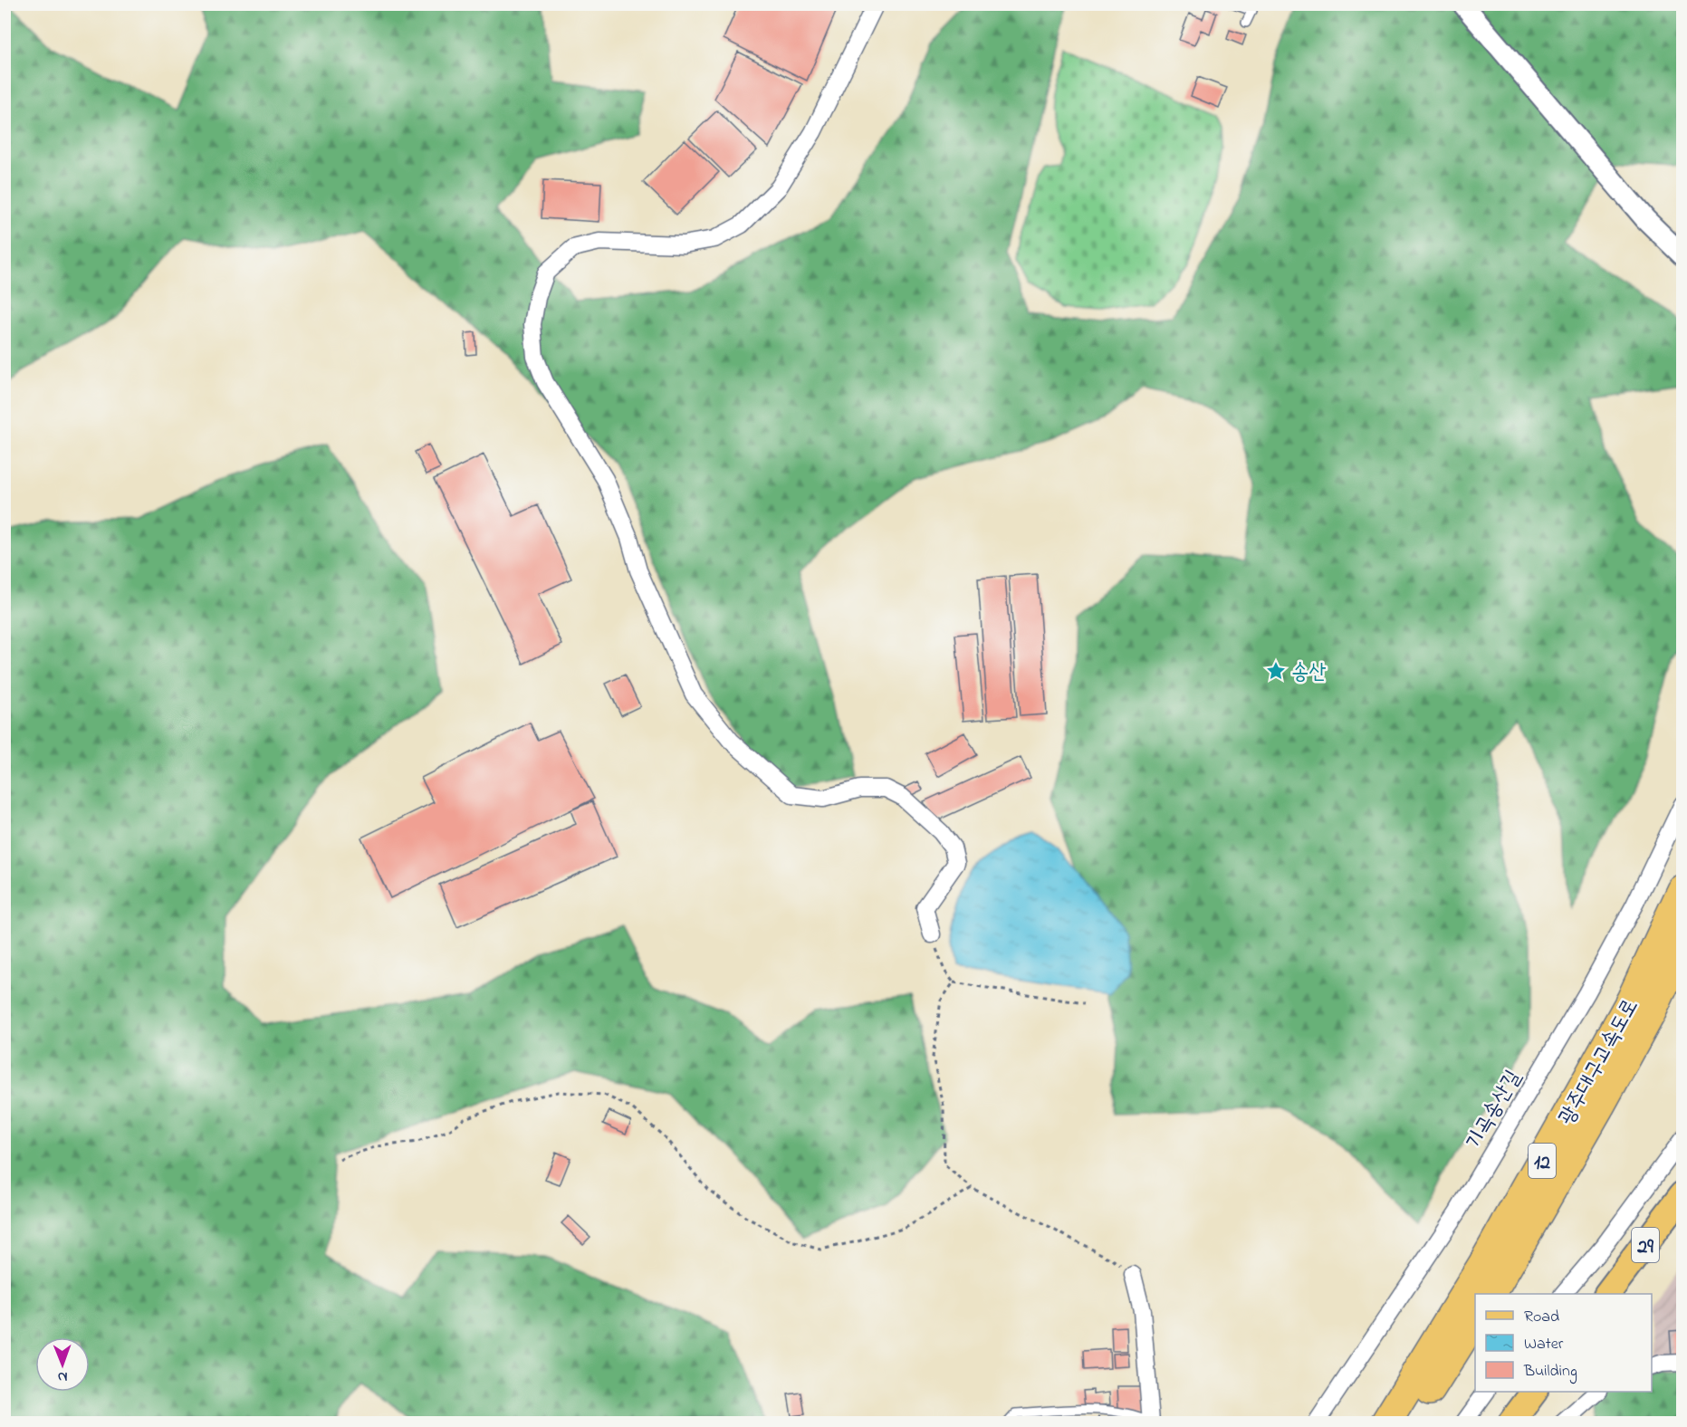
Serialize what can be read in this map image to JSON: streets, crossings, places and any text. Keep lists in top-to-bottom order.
{
  "streets": {
    "highway": ["광주대구고속도로", "12"],
    "main road": ["29"],
    "street": ["기곡송산길"]
  },
  "places": {
    "place": ["송산"]
  },
  "legend": ["Road", "Water", "Building"],
  "north": "bottom"
}
